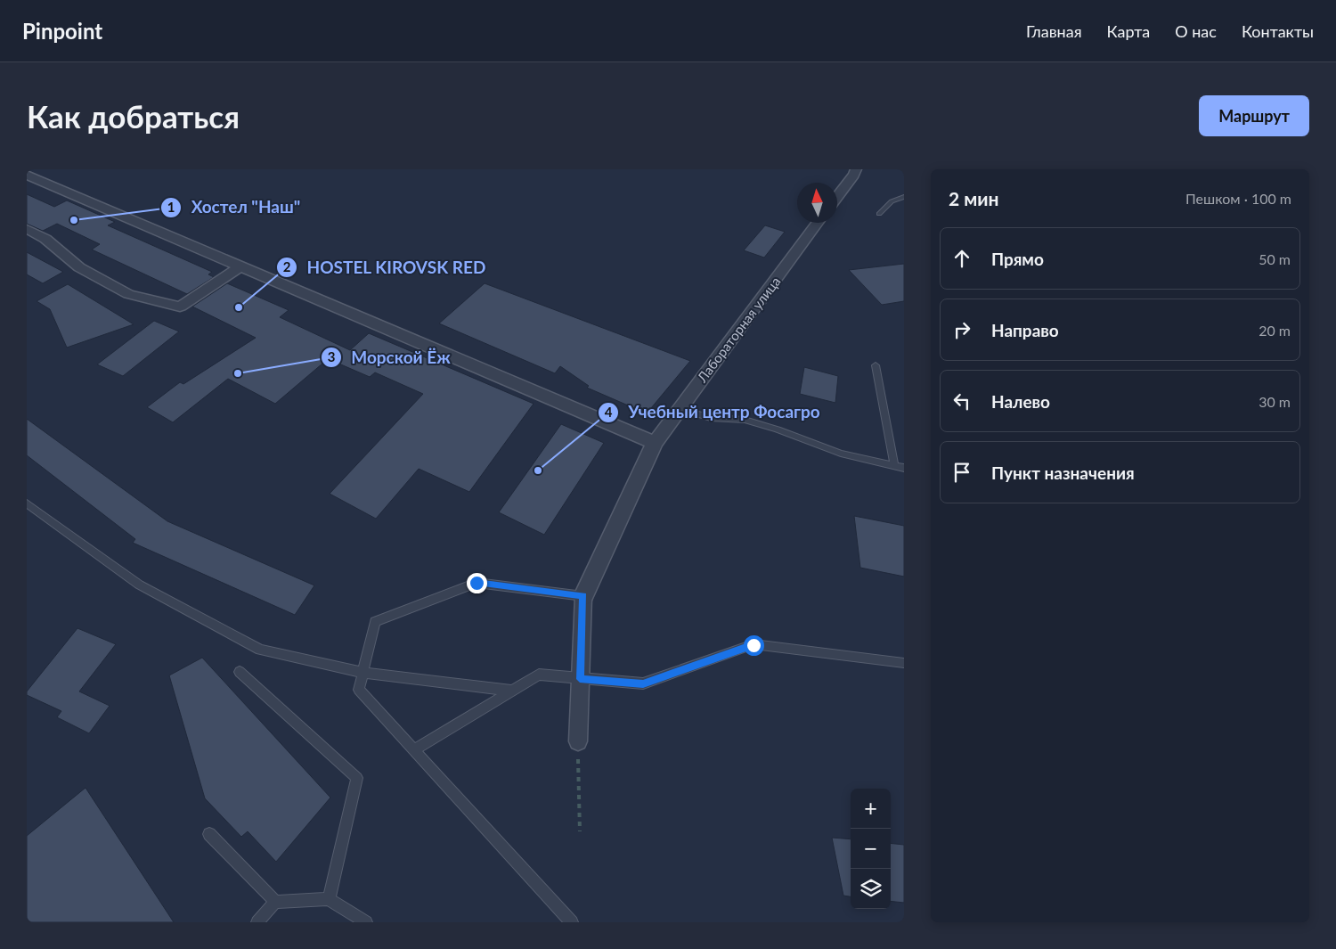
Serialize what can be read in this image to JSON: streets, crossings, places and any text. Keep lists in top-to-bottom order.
{
  "streets": {
    "street": ["Лабораторная улица"]
  },
  "places": [
    "Хостел \"Наш\"",
    "HOSTEL KIROVSK RED",
    "Морской Ёж",
    "Учебный центр Фосагро"
  ],
  "north": "top",
  "page": {
    "header": "Pinpoint",
    "nav": [
      "Главная",
      "Карта",
      "О нас",
      "Контакты"
    ],
    "buttons": "Маршрут",
    "title": "Как добраться",
    "heading": ["2 мин", "Пешком · 100 m"],
    "list": [
      ["Прямо", "50 m"],
      ["Направо", "20 m"],
      ["Налево", "30 m"],
      "Пункт назначения"
    ],
    "map_buttons": ["+", "−"]
  }
}
